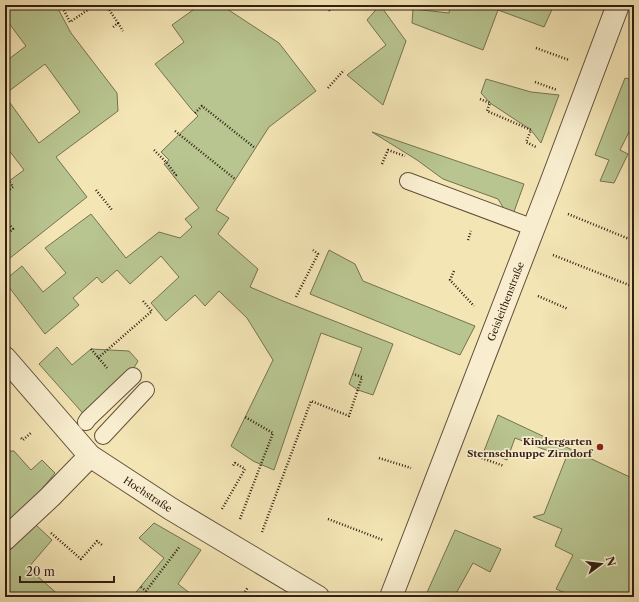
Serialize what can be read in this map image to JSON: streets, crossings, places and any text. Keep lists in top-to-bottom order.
{
  "streets": {
    "street": ["Geisleithenstraße", "Hochstraße"]
  },
  "places": ["Kindergarten Sternschnuppe Zirndorf"],
  "scale_bar": "20 m",
  "north": "right"
}
